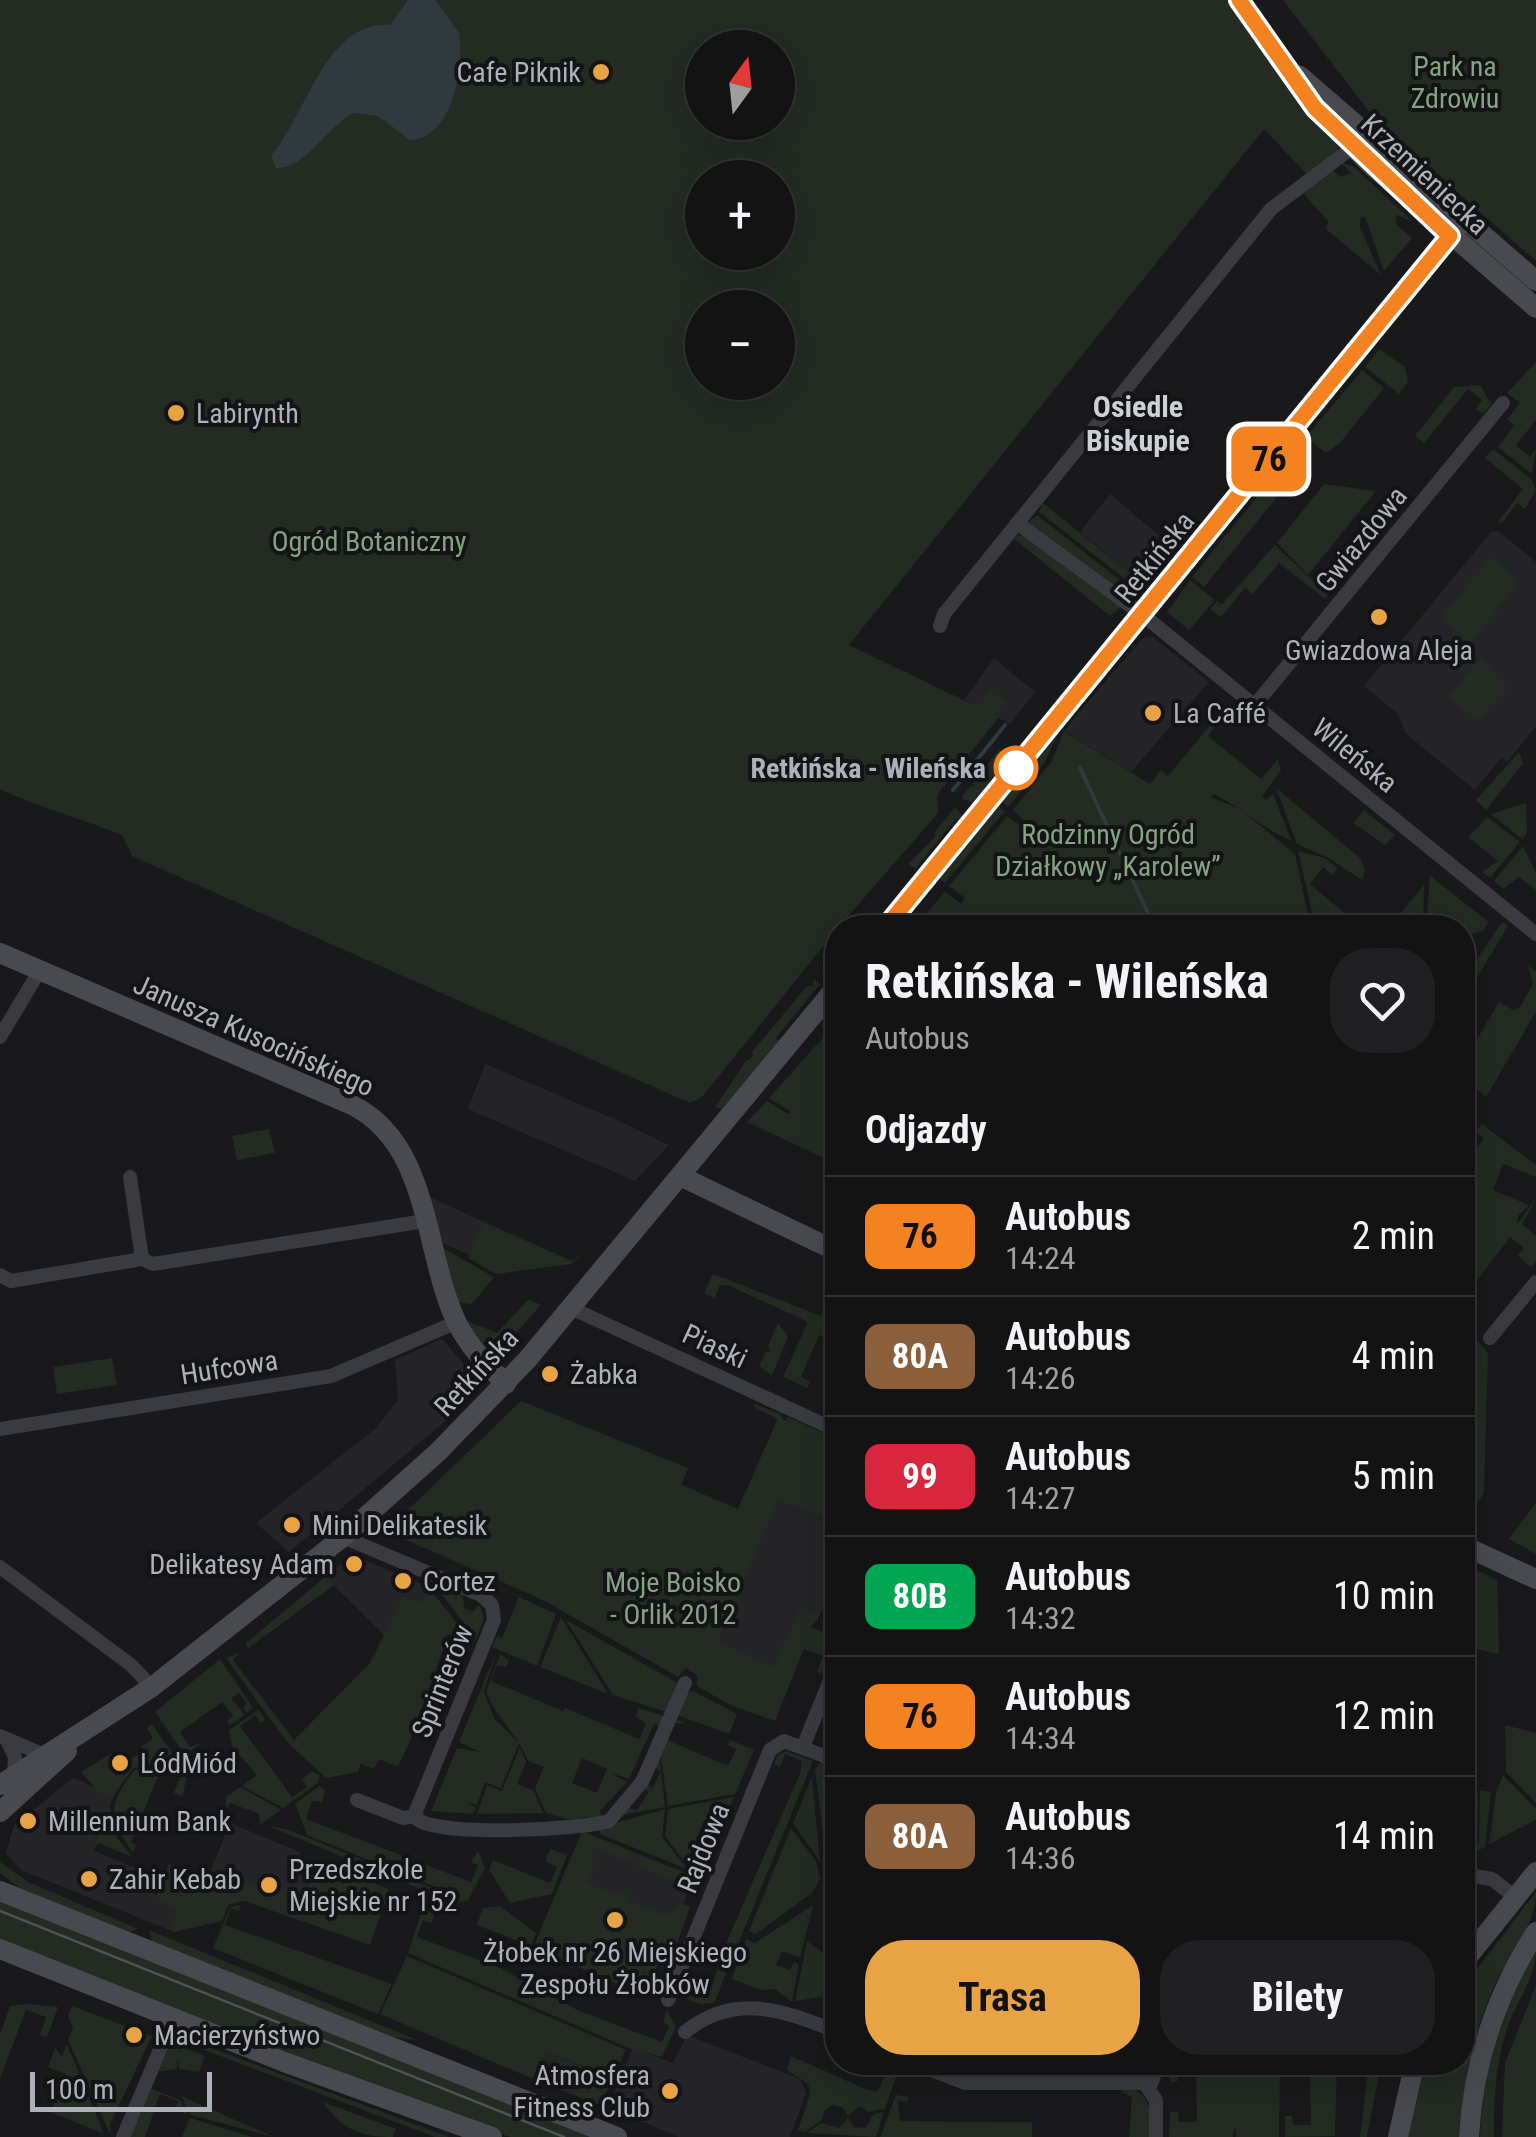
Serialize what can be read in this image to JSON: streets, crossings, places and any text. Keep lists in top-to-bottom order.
{
  "streets": {
    "street": [
      "Krzemieniecka",
      "Gwiazdowa",
      "Retkińska",
      "Wileńska",
      "Janusza Kusocińskiego",
      "Piaski",
      "Hufcowa",
      "Sprinterów",
      "Rajdowa"
    ]
  },
  "crossings": [
    ["Krzemieniecka", "Retkińska"],
    ["Gwiazdowa", "Wileńska"],
    ["Retkińska", "Wileńska"],
    ["Retkińska", "Janusza Kusocińskiego"],
    ["Retkińska", "Piaski"],
    ["Retkińska", "Sprinterów"],
    ["Janusza Kusocińskiego", "Hufcowa"]
  ],
  "districts": ["Osiedle Biskupie"],
  "parks": [
    "Park na Zdrowiu",
    "Ogród Botaniczny",
    "Rodzinny Ogród Działkowy „Karolew”",
    "Moje Boisko - Orlik 2012"
  ],
  "places": [
    "Cafe Piknik",
    "Labirynth",
    "Gwiazdowa Aleja",
    "La Caffé",
    "Retkińska - Wileńska",
    "Żabka",
    "Mini Delikatesik",
    "Delikatesy Adam",
    "Cortez",
    "LódMiód",
    "Millennium Bank",
    "Zahir Kebab",
    "Przedszkole Miejskie nr 152",
    "Żłobek nr 26 Miejskiego Zespołu Żłobków",
    "Macierzyństwo",
    "Atmosfera Fitness Club"
  ],
  "lines": ["bus line 76"],
  "scale_bar": "100 m",
  "north": "top",
  "page": {
    "on_map": "76",
    "map_buttons": ["+", "−"],
    "heading": [
      ["Retkińska - Wileńska", "Autobus"],
      "Odjazdy"
    ],
    "list": [
      {
        "mark": "76",
        "name": "Autobus",
        "note": "14:24",
        "value": "2 min"
      },
      {
        "mark": "80A",
        "name": "Autobus",
        "note": "14:26",
        "value": "4 min"
      },
      {
        "mark": "99",
        "name": "Autobus",
        "note": "14:27",
        "value": "5 min"
      },
      {
        "mark": "80B",
        "name": "Autobus",
        "note": "14:32",
        "value": "10 min"
      },
      {
        "mark": "76",
        "name": "Autobus",
        "note": "14:34",
        "value": "12 min"
      },
      {
        "mark": "80A",
        "name": "Autobus",
        "note": "14:36",
        "value": "14 min"
      }
    ],
    "buttons": ["Trasa", "Bilety"],
    "scale": "100 m"
  }
}
